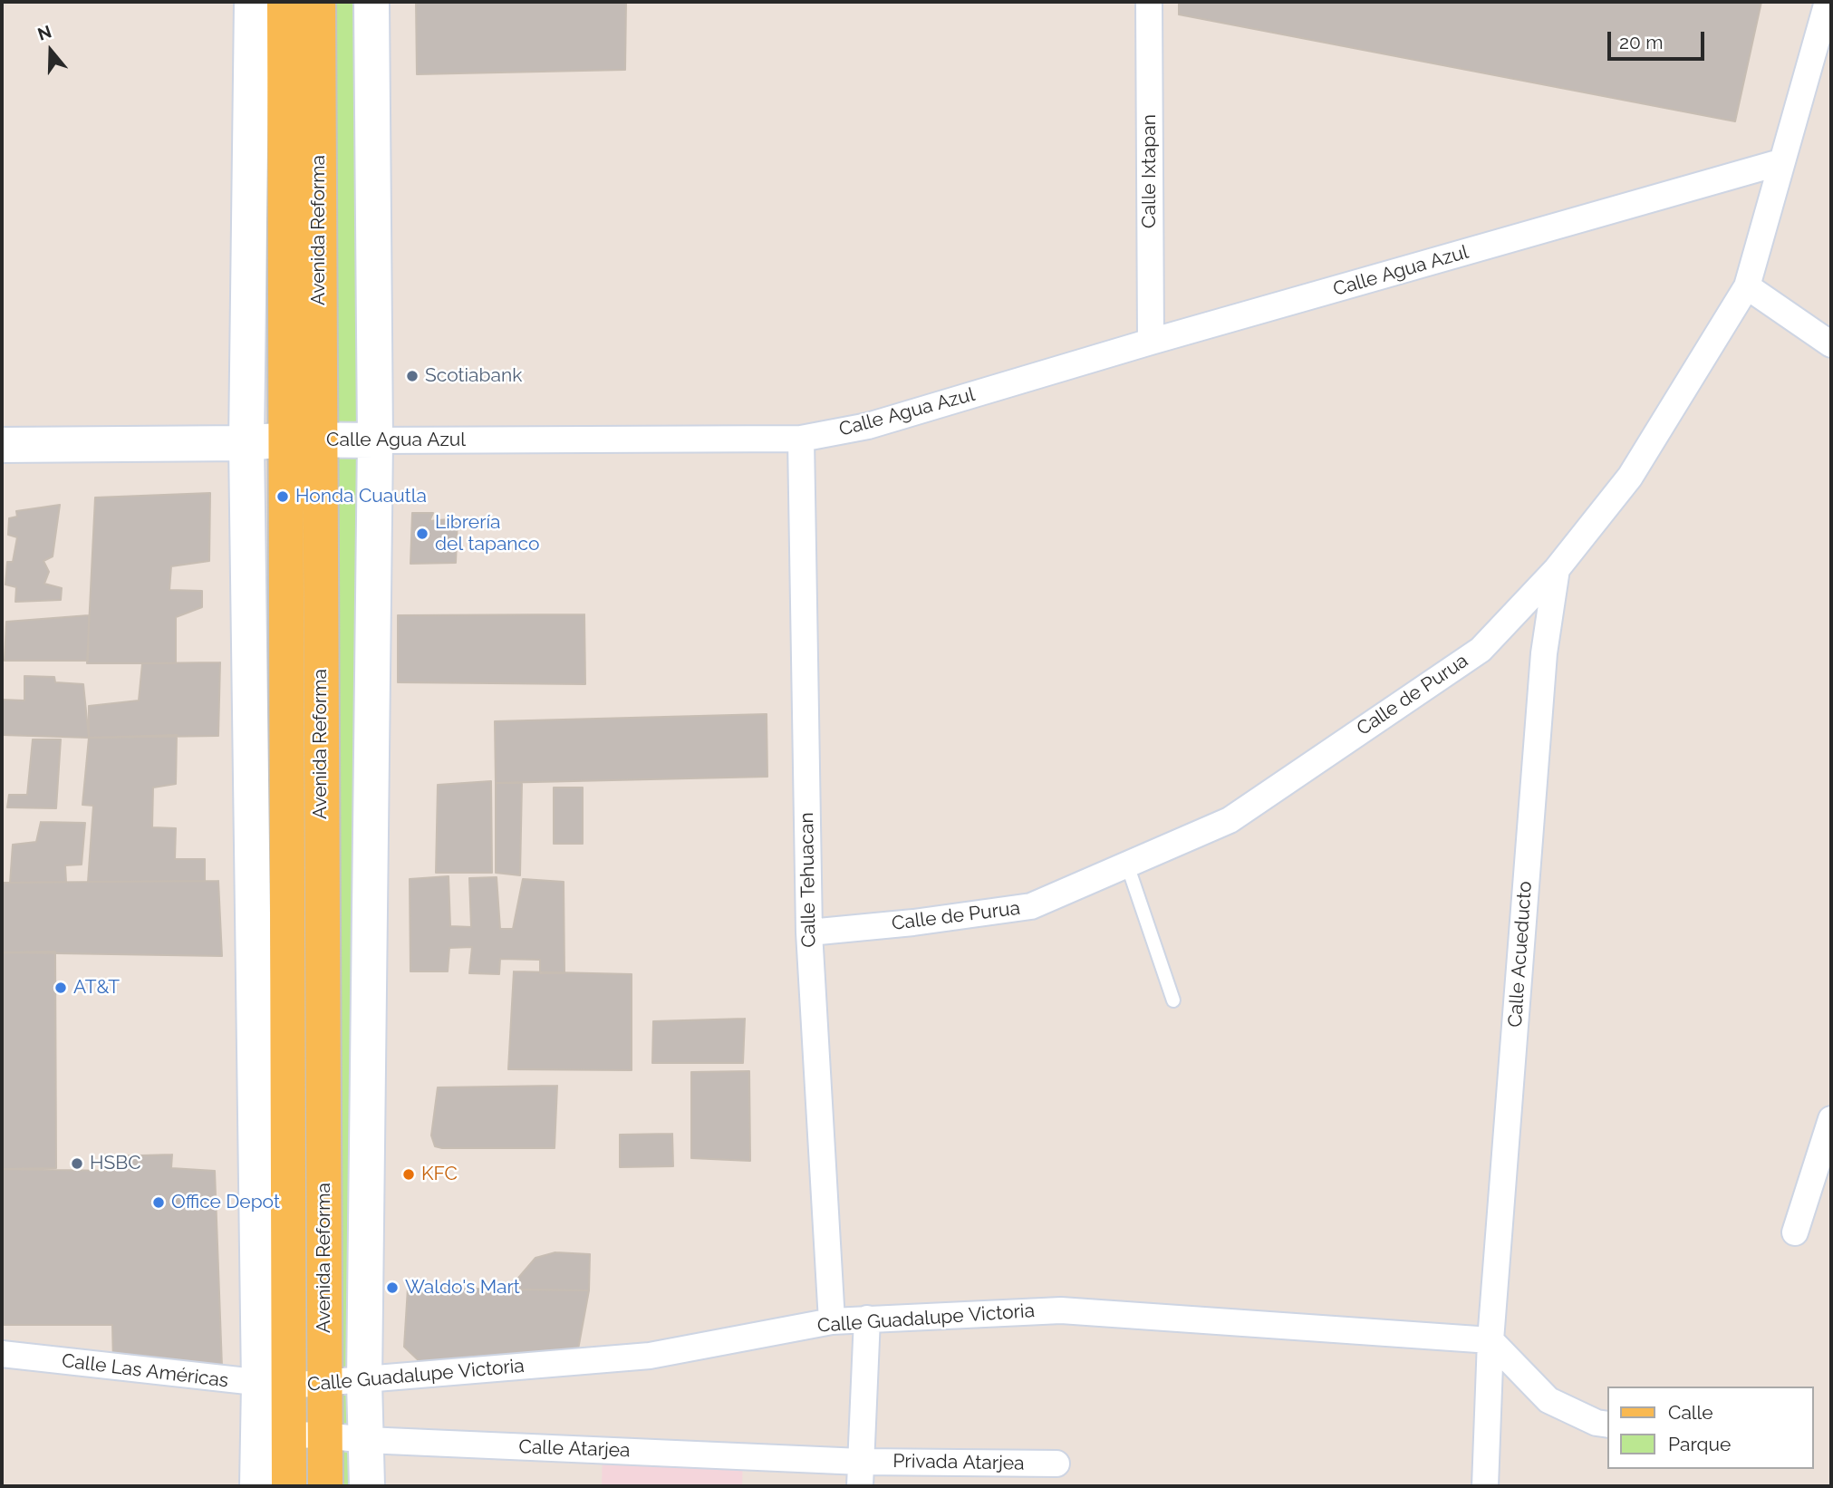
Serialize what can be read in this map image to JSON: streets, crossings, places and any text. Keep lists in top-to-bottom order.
{
  "streets": {
    "main road": ["Avenida Reforma"],
    "street": [
      "Calle Ixtapan",
      "Calle Agua Azul",
      "Calle de Purua",
      "Calle Tehuacan",
      "Calle Acueducto",
      "Calle Guadalupe Victoria",
      "Calle Las Américas",
      "Calle Atarjea",
      "Privada Atarjea"
    ]
  },
  "crossings": [
    ["Calle Ixtapan", "Calle Agua Azul"],
    ["Avenida Reforma", "Calle Agua Azul"],
    ["Avenida Reforma", "Calle Guadalupe Victoria"],
    ["Avenida Reforma", "Calle Las Américas"],
    ["Avenida Reforma", "Calle Atarjea"],
    ["Calle Agua Azul", "Calle de Purua"],
    ["Calle Agua Azul", "Calle Tehuacan"],
    ["Calle de Purua", "Calle Tehuacan"],
    ["Calle de Purua", "Calle Acueducto"],
    ["Calle Tehuacan", "Calle Guadalupe Victoria"],
    ["Calle Acueducto", "Calle Guadalupe Victoria"],
    ["Calle Guadalupe Victoria", "Calle Las Américas"],
    ["Calle Atarjea", "Privada Atarjea"]
  ],
  "places": [
    "Scotiabank",
    "Honda Cuautla",
    "Librería del tapanco",
    "AT&T",
    "HSBC",
    "KFC",
    "Office Depot",
    "Waldo's Mart"
  ],
  "legend": ["Calle", "Parque"],
  "scale_bar": "20 m",
  "north": "top"
}
